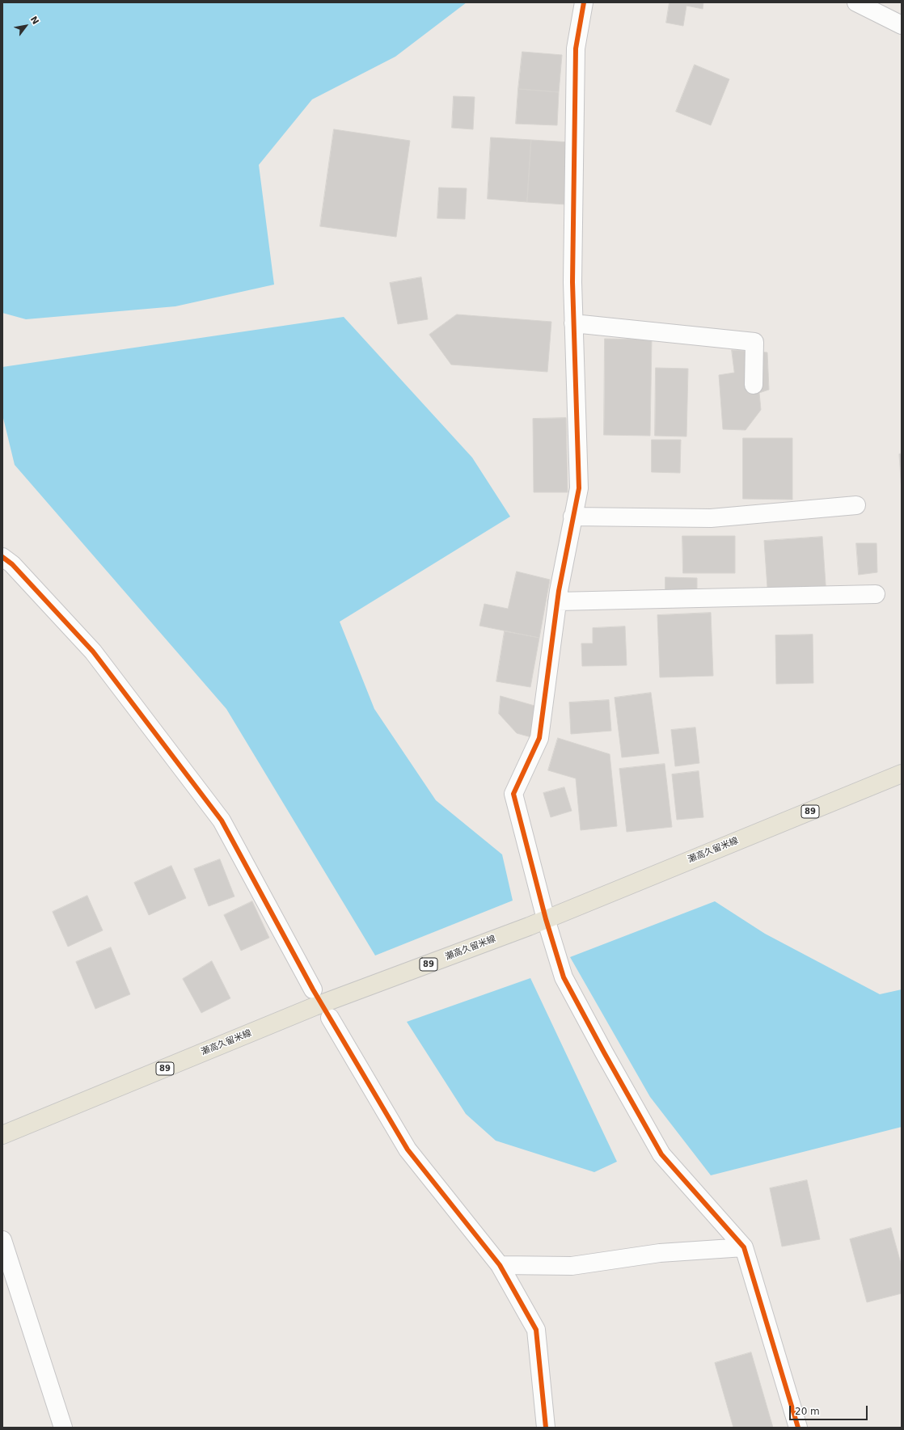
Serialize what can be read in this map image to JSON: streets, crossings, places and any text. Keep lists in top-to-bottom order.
{
  "streets": {
    "main road": ["89", "瀬高久留米線"]
  },
  "scale_bar": "20 m",
  "north": "top right"
}
